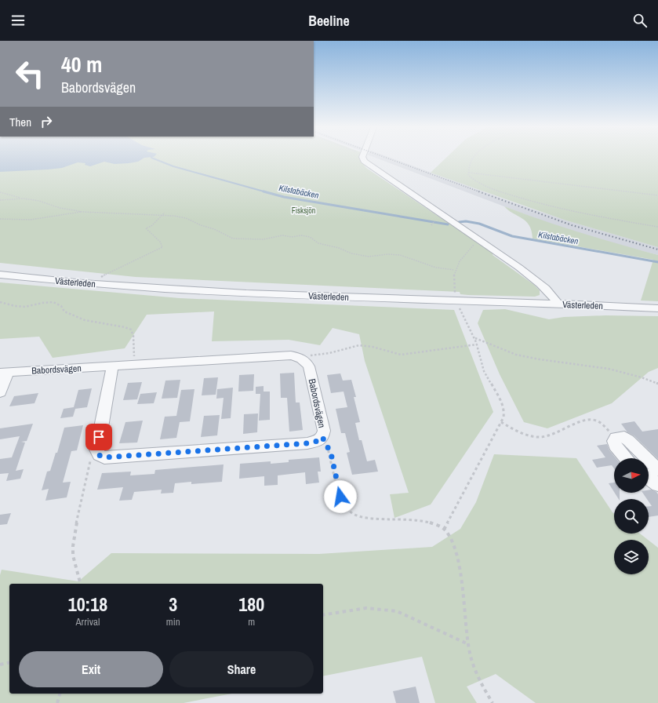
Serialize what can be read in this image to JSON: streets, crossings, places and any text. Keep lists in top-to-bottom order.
{
  "streets": {
    "street": ["Västerleden", "Babordsvägen"]
  },
  "water": ["Kilstabäcken"],
  "parks": ["Fisksjön"],
  "north": "right",
  "page": {
    "header": "Beeline",
    "turn": ["40 m", "Babordsvägen"],
    "then": "Then",
    "eta": [
      "10:18",
      "Arrival",
      "3",
      "min",
      "180",
      "m"
    ],
    "buttons": ["Exit", "Share"]
  }
}
